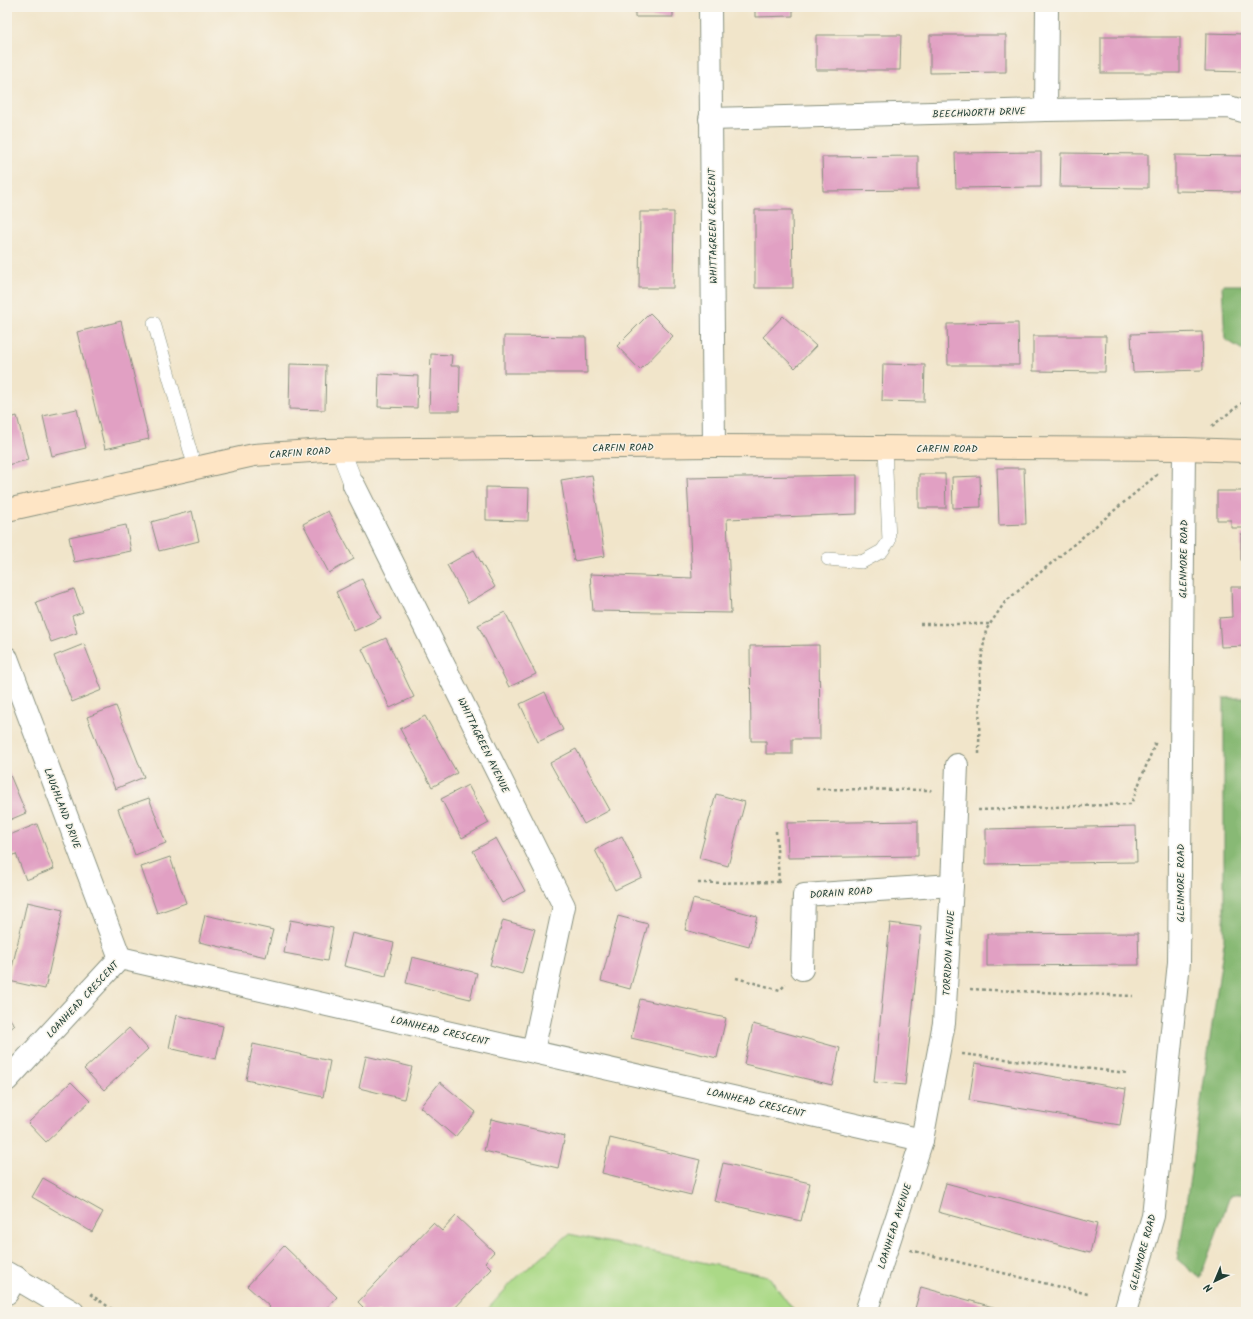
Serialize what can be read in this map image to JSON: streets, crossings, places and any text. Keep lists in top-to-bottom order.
{
  "streets": {
    "main road": ["CARFIN ROAD"],
    "street": [
      "BEECHWORTH DRIVE",
      "WHITTAGREEN CRESCENT",
      "GLENMORE ROAD",
      "WHITTAGREEN AVENUE",
      "LAUGHLAND DRIVE",
      "DORAIN ROAD",
      "TORRIDON AVENUE",
      "LOANHEAD CRESCENT",
      "LOANHEAD AVENUE"
    ]
  },
  "crossings": [
    ["BEECHWORTH DRIVE", "WHITTAGREEN CRESCENT"],
    ["WHITTAGREEN CRESCENT", "CARFIN ROAD"],
    ["CARFIN ROAD", "GLENMORE ROAD"],
    ["CARFIN ROAD", "WHITTAGREEN AVENUE"],
    ["WHITTAGREEN AVENUE", "LOANHEAD CRESCENT"],
    ["LAUGHLAND DRIVE", "LOANHEAD CRESCENT"],
    ["DORAIN ROAD", "TORRIDON AVENUE"],
    ["TORRIDON AVENUE", "LOANHEAD CRESCENT"],
    ["TORRIDON AVENUE", "LOANHEAD AVENUE"],
    ["LOANHEAD CRESCENT", "LOANHEAD AVENUE"]
  ],
  "north": "bottom left"
}
